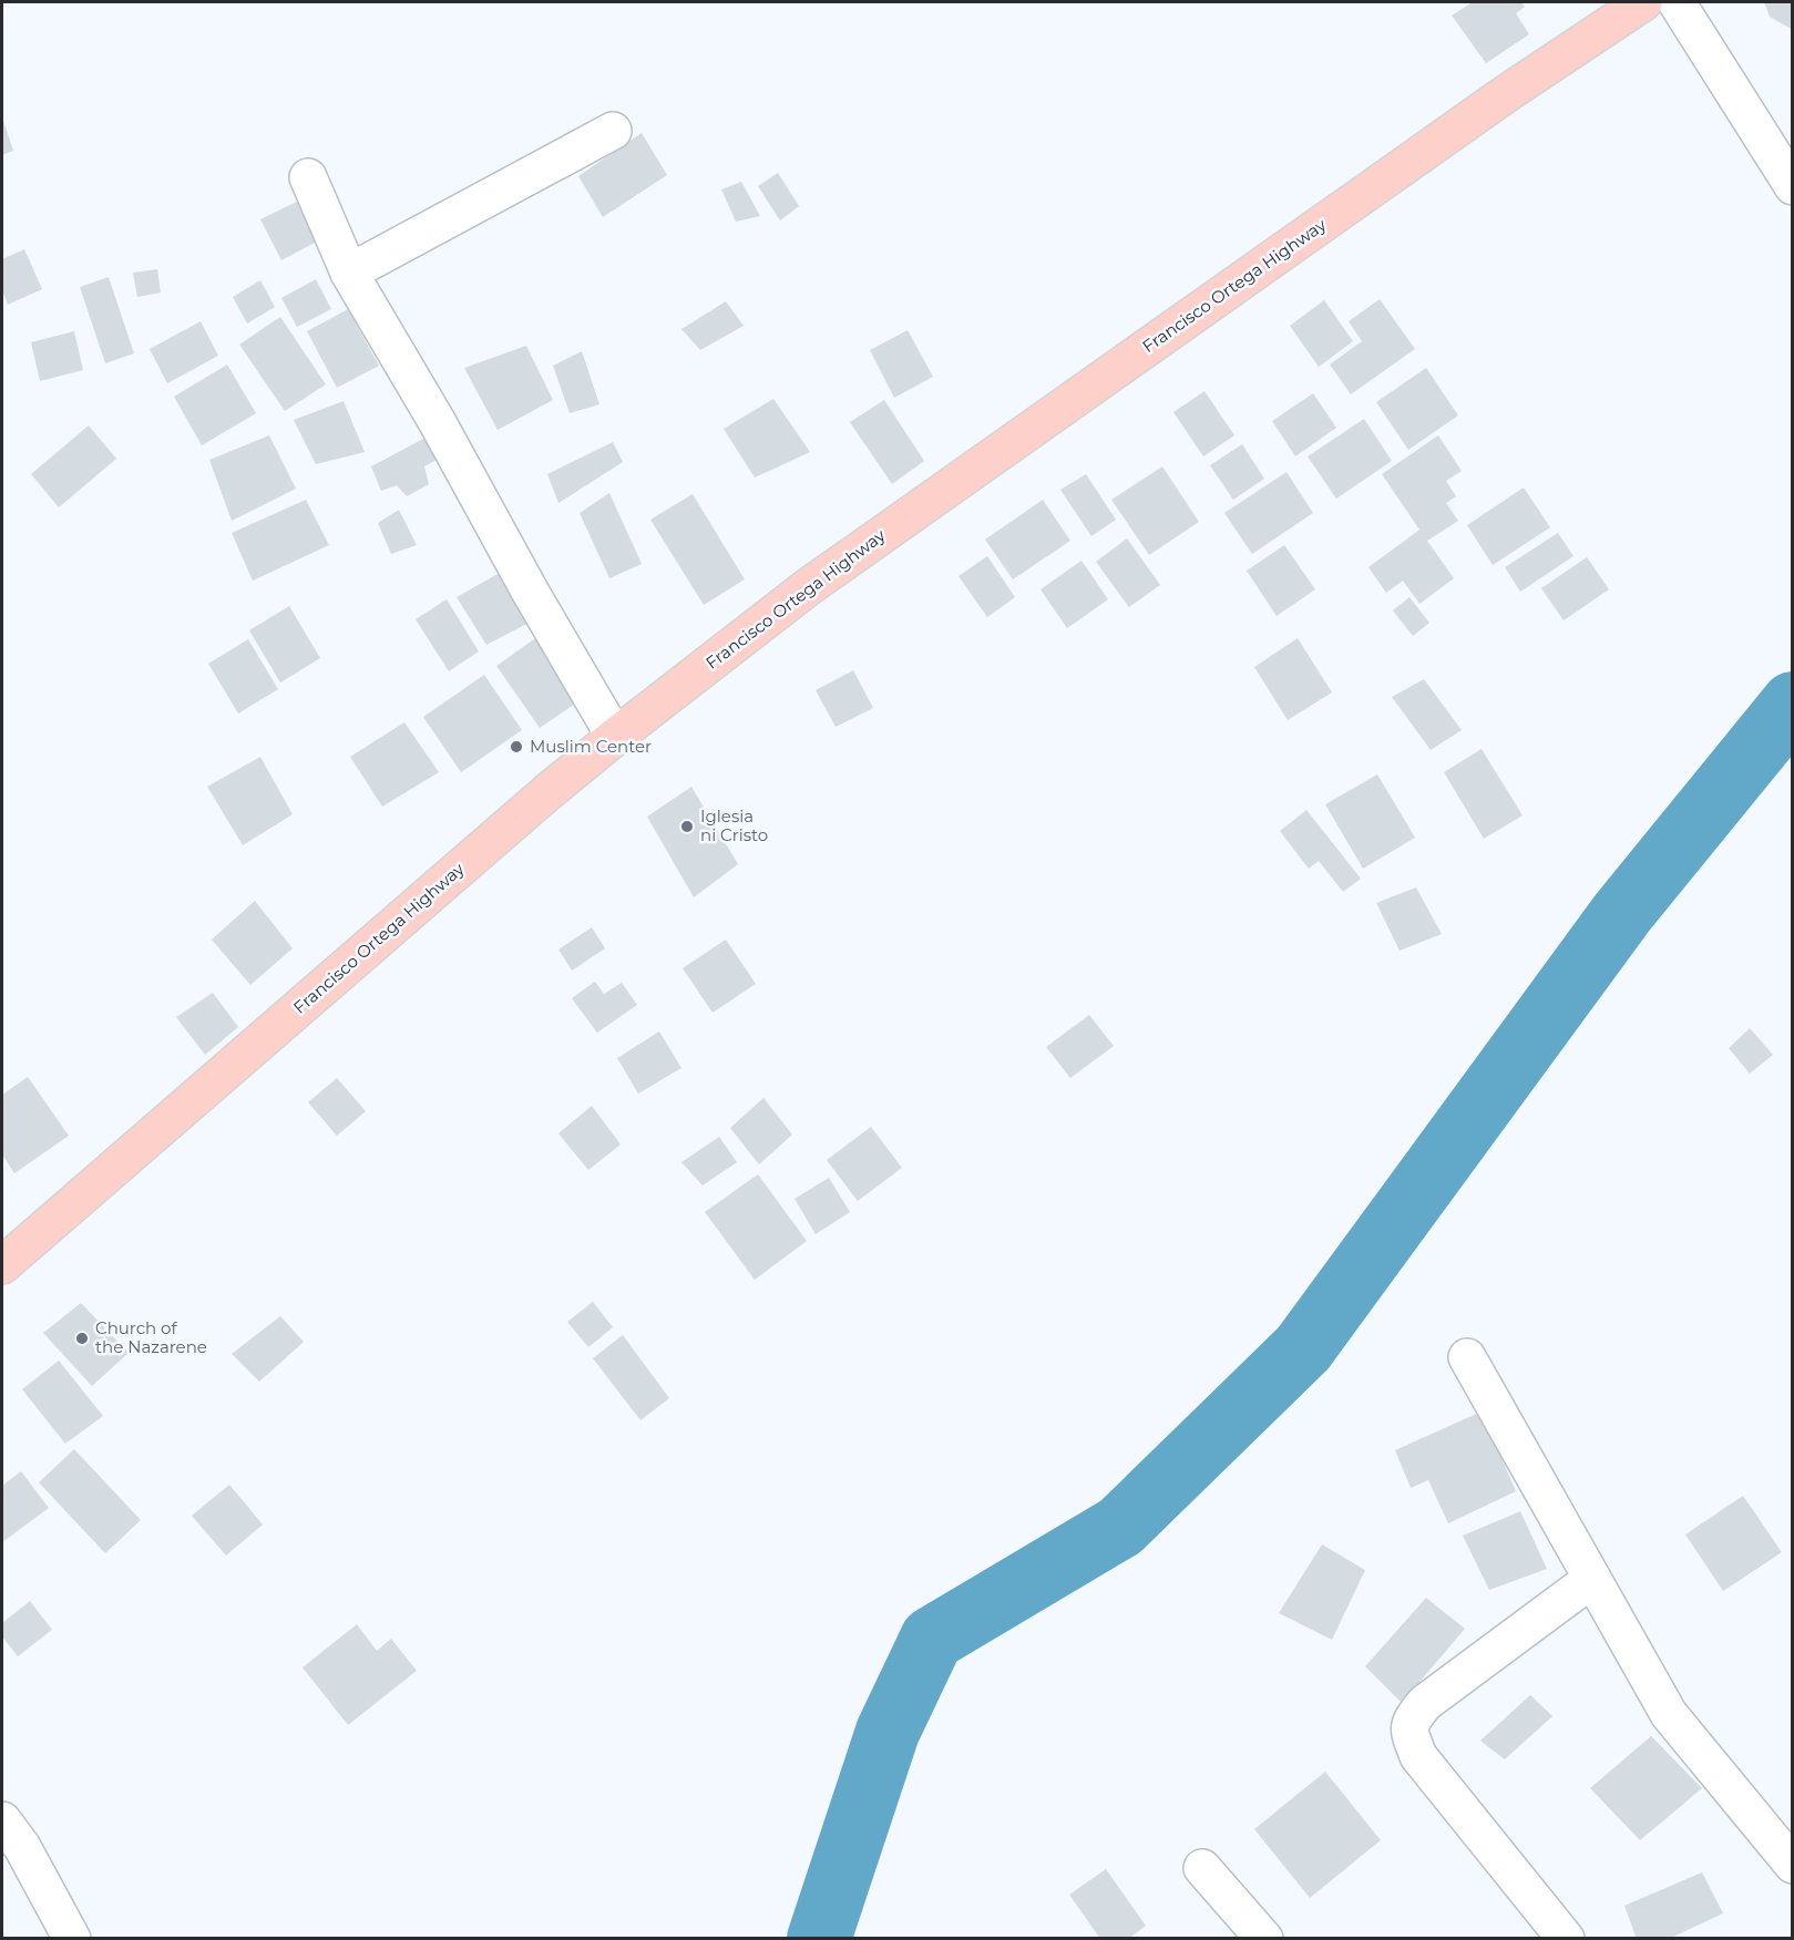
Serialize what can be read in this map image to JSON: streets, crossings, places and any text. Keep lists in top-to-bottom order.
{
  "streets": {
    "main road": ["Francisco Ortega Highway"]
  },
  "places": ["Muslim Center", "Iglesia ni Cristo", "Church of the Nazarene"]
}
